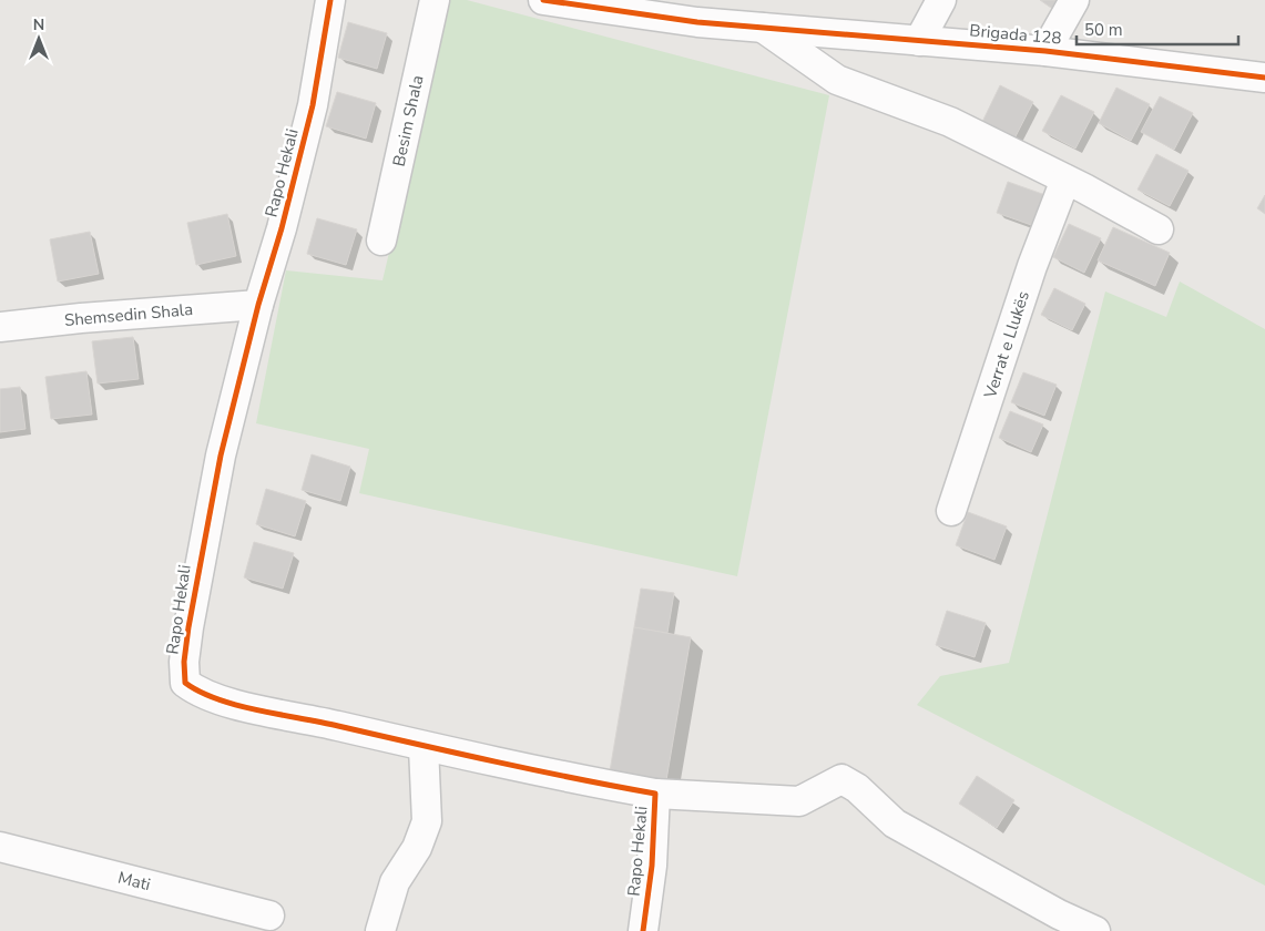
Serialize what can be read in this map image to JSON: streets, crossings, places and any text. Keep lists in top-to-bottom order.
{
  "streets": {
    "street": [
      "Brigada 128",
      "Besim Shala",
      "Rapo Hekali",
      "Shemsedin Shala",
      "Verrat e Llukës",
      "Mati"
    ]
  },
  "crossings": [
    ["Rapo Hekali", "Shemsedin Shala"]
  ],
  "scale_bar": "50 m",
  "north": "top"
}
